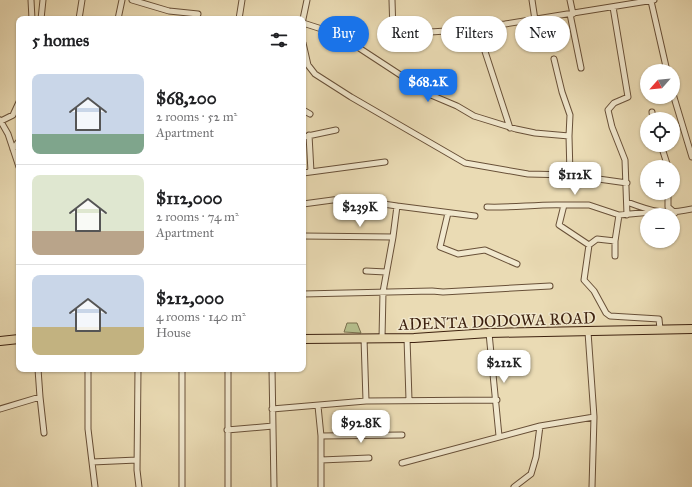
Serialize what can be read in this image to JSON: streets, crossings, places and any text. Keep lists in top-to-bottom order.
{
  "streets": {
    "main road": ["ADENTA DODOWA ROAD"]
  },
  "north": "bottom left",
  "page": {
    "chip": [
      "Buy",
      "Rent",
      "Filters",
      "New"
    ],
    "heading": "5 homes",
    "map_buttons": ["+", "−"],
    "list": [
      {
        "name": "$68,200",
        "note": "2 rooms · 52 m² · Apartment"
      },
      {
        "name": "$112,000",
        "note": "2 rooms · 74 m² · Apartment"
      },
      {
        "name": "$212,000",
        "note": "4 rooms · 140 m² · House"
      }
    ],
    "price": [
      "$68.2K",
      "$112K",
      "$239K",
      "$212K",
      "$92.8K"
    ]
  }
}
